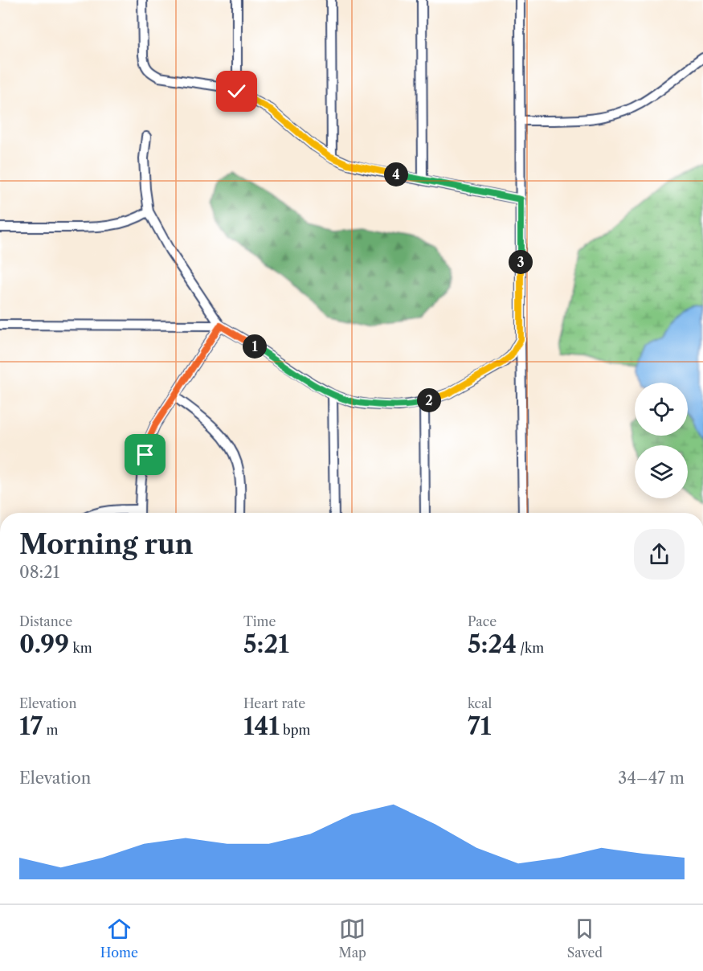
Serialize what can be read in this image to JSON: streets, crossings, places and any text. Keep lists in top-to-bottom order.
{
  "page": {
    "pins": [
      "4",
      "3",
      "1",
      "2"
    ],
    "heading": ["Morning run", "08:21"],
    "stats": [
      ["Distance", "0.99 km"],
      ["Time", "5:21"],
      ["Pace", "5:24 /km"],
      ["Elevation", "17 m"],
      ["Heart rate", "141 bpm"],
      ["kcal", "71"]
    ],
    "chart": ["Elevation", "34–47 m"],
    "tabs": ["Home", "Map", "Saved"]
  }
}
